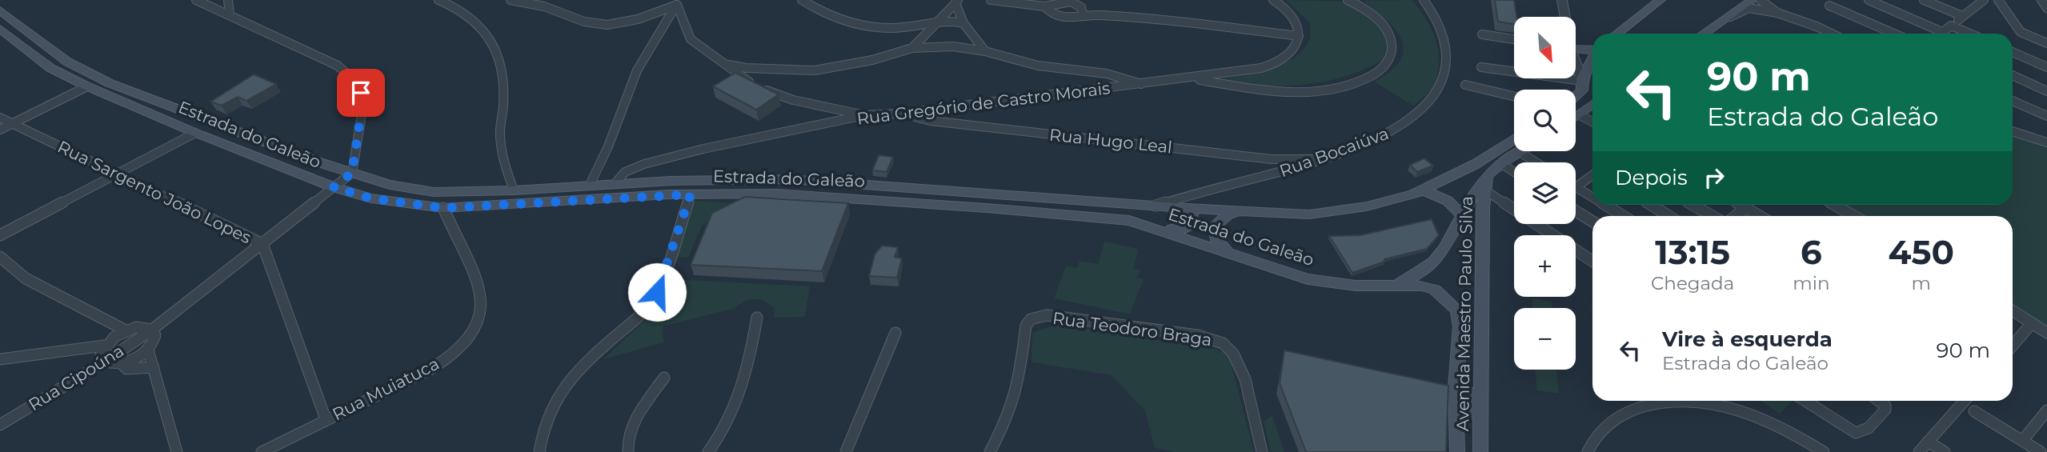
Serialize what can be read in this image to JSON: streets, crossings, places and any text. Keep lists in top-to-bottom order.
{
  "streets": {
    "main road": ["Estrada do Galeão", "Avenida Maestro Paulo Silva"],
    "street": [
      "Rua Gregório de Castro Morais",
      "Rua Hugo Leal",
      "Rua Bocaiúva",
      "Rua Sargento João Lopes",
      "Rua Teodoro Braga",
      "Rua Cipoúna",
      "Rua Muiatuca"
    ]
  },
  "crossings": [
    ["Rua Gregório de Castro Morais", "Estrada do Galeão"],
    ["Rua Gregório de Castro Morais", "Rua Hugo Leal"],
    ["Estrada do Galeão", "Rua Bocaiúva"],
    ["Estrada do Galeão", "Avenida Maestro Paulo Silva"],
    ["Estrada do Galeão", "Rua Cipoúna"],
    ["Estrada do Galeão", "Rua Muiatuca"],
    ["Rua Hugo Leal", "Rua Bocaiúva"],
    ["Rua Sargento João Lopes", "Rua Cipoúna"],
    ["Rua Sargento João Lopes", "Rua Muiatuca"]
  ],
  "north": "bottom right",
  "page": {
    "map_buttons": ["+", "−"],
    "turn": ["90 m", "Estrada do Galeão"],
    "then": "Depois",
    "eta": [
      "13:15",
      "Chegada",
      "6",
      "min",
      "450",
      "m"
    ],
    "list": [
      {
        "name": "Vire à esquerda",
        "note": "Estrada do Galeão",
        "value": "90 m"
      }
    ]
  }
}
